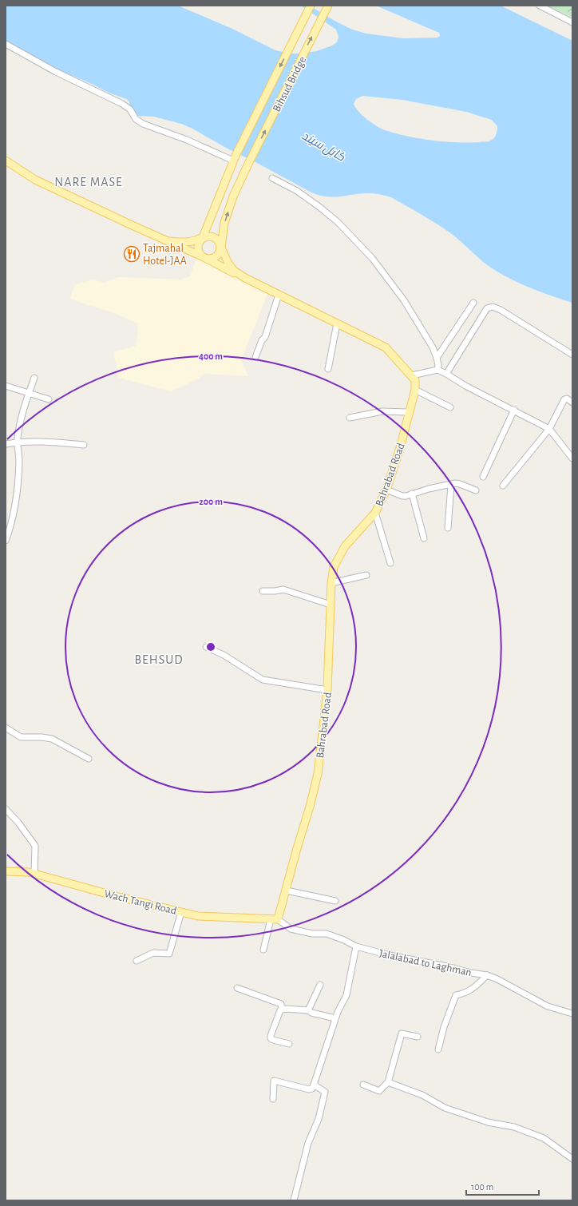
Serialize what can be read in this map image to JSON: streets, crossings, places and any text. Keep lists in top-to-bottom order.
{
  "streets": {
    "main road": ["Bihsud Bridge", "Bahrabad Road", "Wach Tangi Road"],
    "street": ["Jalalabad to Laghman"]
  },
  "crossings": [
    ["Bahrabad Road", "Wach Tangi Road"],
    ["Bahrabad Road", "Jalalabad to Laghman"],
    ["Wach Tangi Road", "Jalalabad to Laghman"]
  ],
  "districts": ["NARE MASE", "BEHSUD"],
  "water": ["کابل سيند"],
  "places": {
    "restaurant": ["Tajmahal Hotel-JAA"]
  },
  "scale_bar": "100 m",
  "rings": ["400 m", "200 m"]
}
